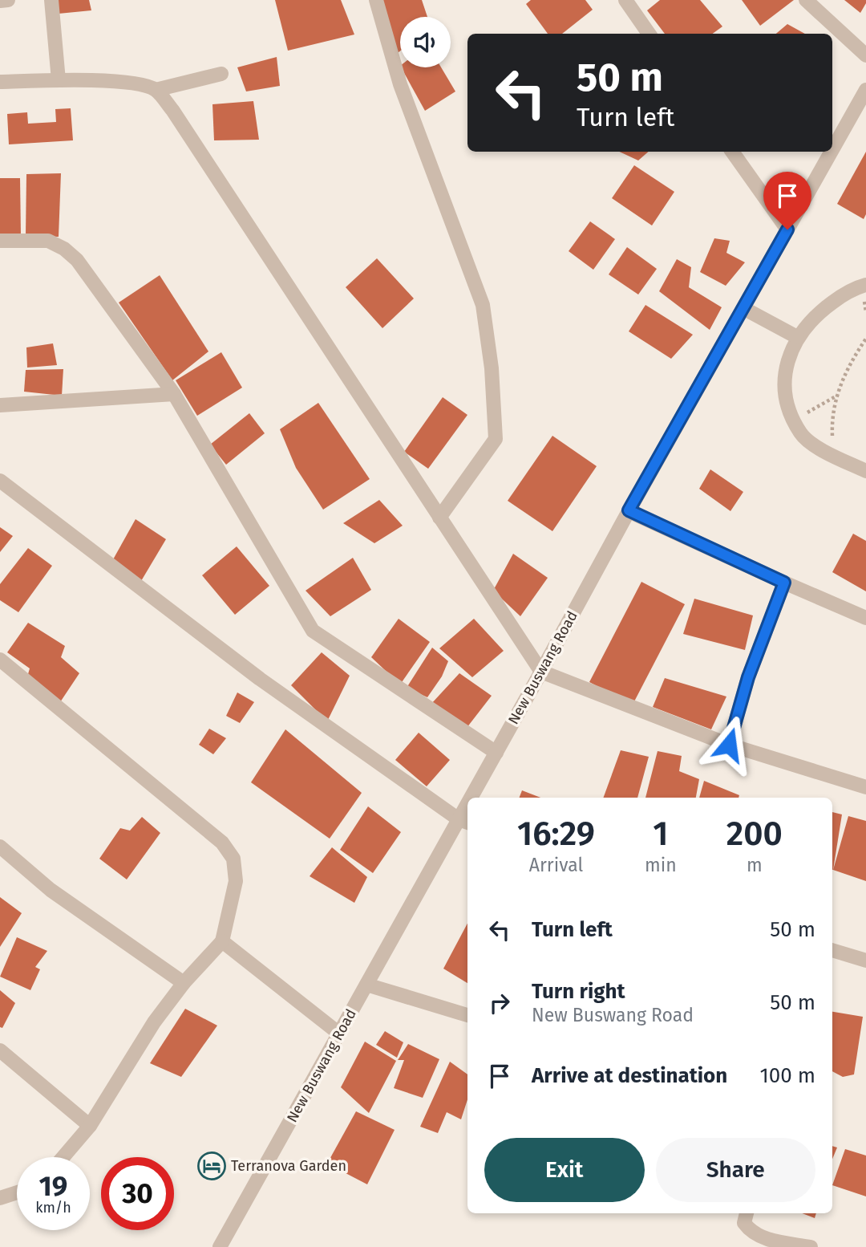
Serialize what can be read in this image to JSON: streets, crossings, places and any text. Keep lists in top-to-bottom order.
{
  "streets": {
    "street": ["New Buswang Road"]
  },
  "places": {
    "hotel": ["Terranova Garden"]
  },
  "page": {
    "turn": ["50 m", "Turn left"],
    "eta": [
      "16:29",
      "Arrival",
      "1",
      "min",
      "200",
      "m"
    ],
    "list": [
      {
        "name": "Turn left",
        "value": "50 m"
      },
      {
        "name": "Turn right",
        "note": "New Buswang Road",
        "value": "50 m"
      },
      {
        "name": "Arrive at destination",
        "value": "100 m"
      }
    ],
    "buttons": ["Exit", "Share"],
    "speed": "19 km/h",
    "limit": "30"
  }
}
